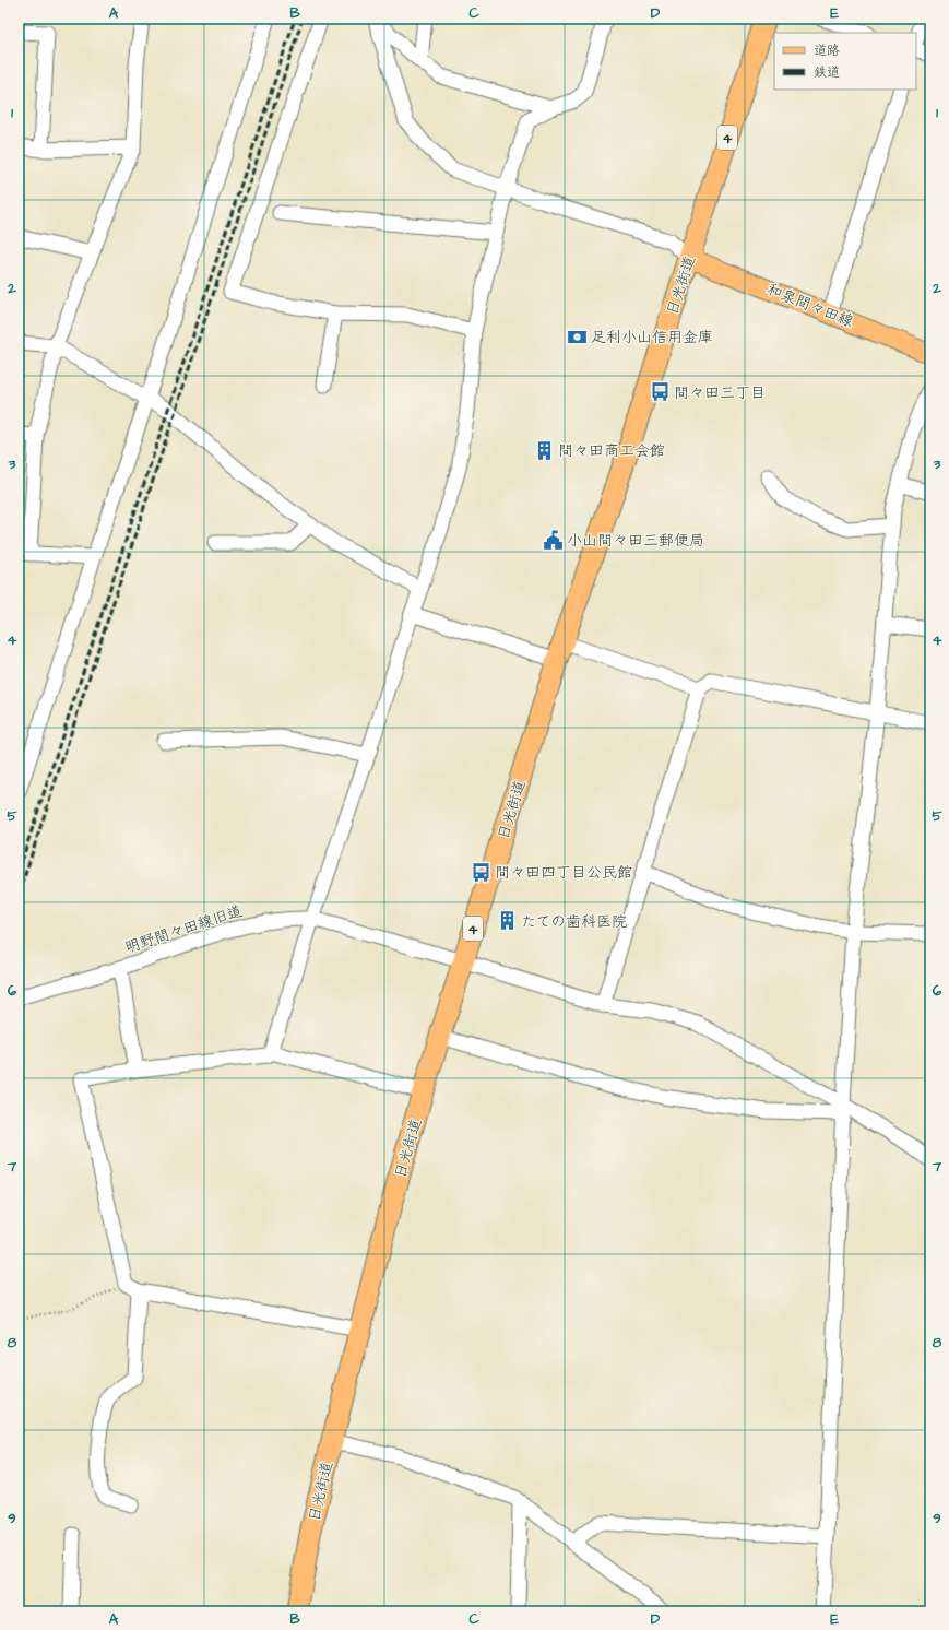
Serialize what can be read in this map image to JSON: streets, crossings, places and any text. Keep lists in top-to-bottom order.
{
  "streets": {
    "highway": ["4", "日光街道"],
    "main road": ["和泉間々田線"],
    "street": ["明野間々田線旧道"]
  },
  "crossings": [
    ["日光街道", "和泉間々田線"],
    ["日光街道", "明野間々田線旧道"]
  ],
  "places": {
    "bank": ["足利小山信用金庫"],
    "bus stop": ["間々田三丁目", "間々田四丁目公民館"],
    "building": ["間々田商工会館", "たての歯科医院"],
    "public building": ["小山間々田三郵便局"]
  },
  "legend": ["道路", "鉄道"],
  "grid": {
    "columns": [
      "A",
      "B",
      "C",
      "D",
      "E"
    ],
    "rows": [
      "1",
      "2",
      "3",
      "4",
      "5",
      "6",
      "7",
      "8",
      "9"
    ]
  }
}
